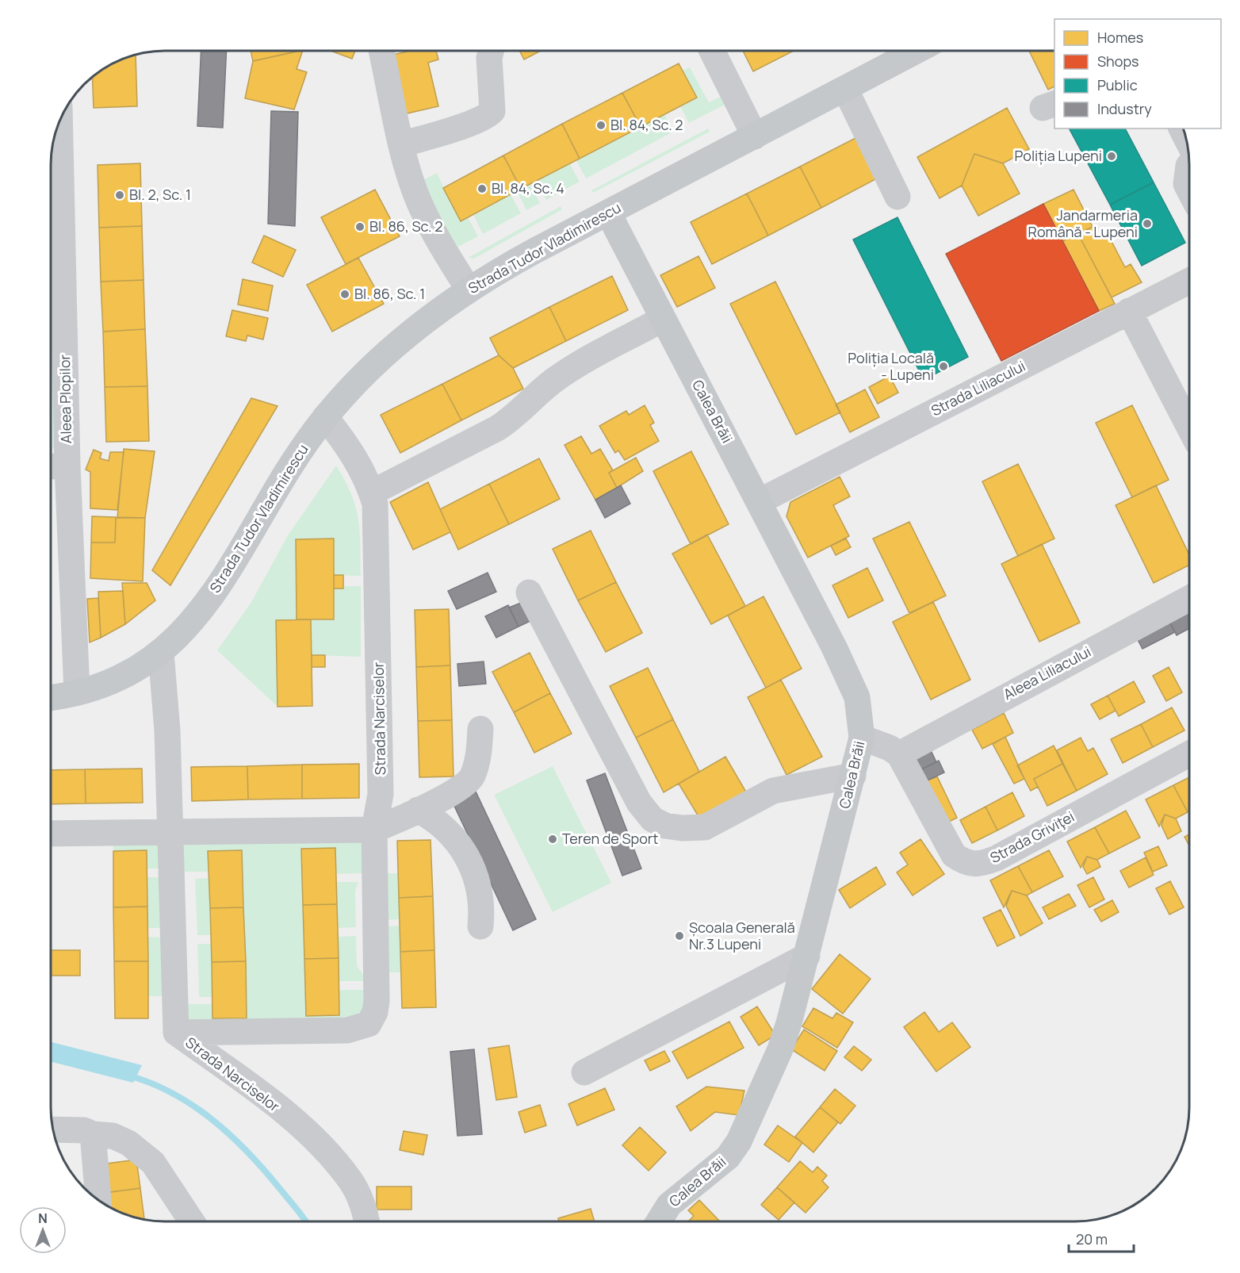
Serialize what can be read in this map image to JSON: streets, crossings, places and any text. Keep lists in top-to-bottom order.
{
  "streets": {
    "main road": ["Strada Tudor Vladimirescu", "Calea Brăii"],
    "street": [
      "Strada Liliacului",
      "Aleea Plopilor",
      "Aleea Liliacului",
      "Strada Narciselor",
      "Strada Griviţei"
    ]
  },
  "crossings": [
    ["Strada Tudor Vladimirescu", "Aleea Plopilor"],
    ["Strada Tudor Vladimirescu", "Calea Brăii"],
    ["Strada Tudor Vladimirescu", "Strada Narciselor"],
    ["Strada Liliacului", "Calea Brăii"],
    ["Aleea Liliacului", "Strada Griviţei"]
  ],
  "places": [
    "Bl. 84, Sc. 2",
    "Poliția Lupeni",
    "Bl. 84, Sc. 4",
    "Bl. 2, Sc. 1",
    "Jandarmeria Română - Lupeni",
    "Bl. 86, Sc. 2",
    "Bl. 86, Sc. 1",
    "Poliția Locală - Lupeni",
    "Teren de Sport",
    "Școala Generală Nr.3 Lupeni"
  ],
  "legend": [
    "Homes",
    "Shops",
    "Public",
    "Industry"
  ],
  "scale_bar": "20 m",
  "north": "top"
}
